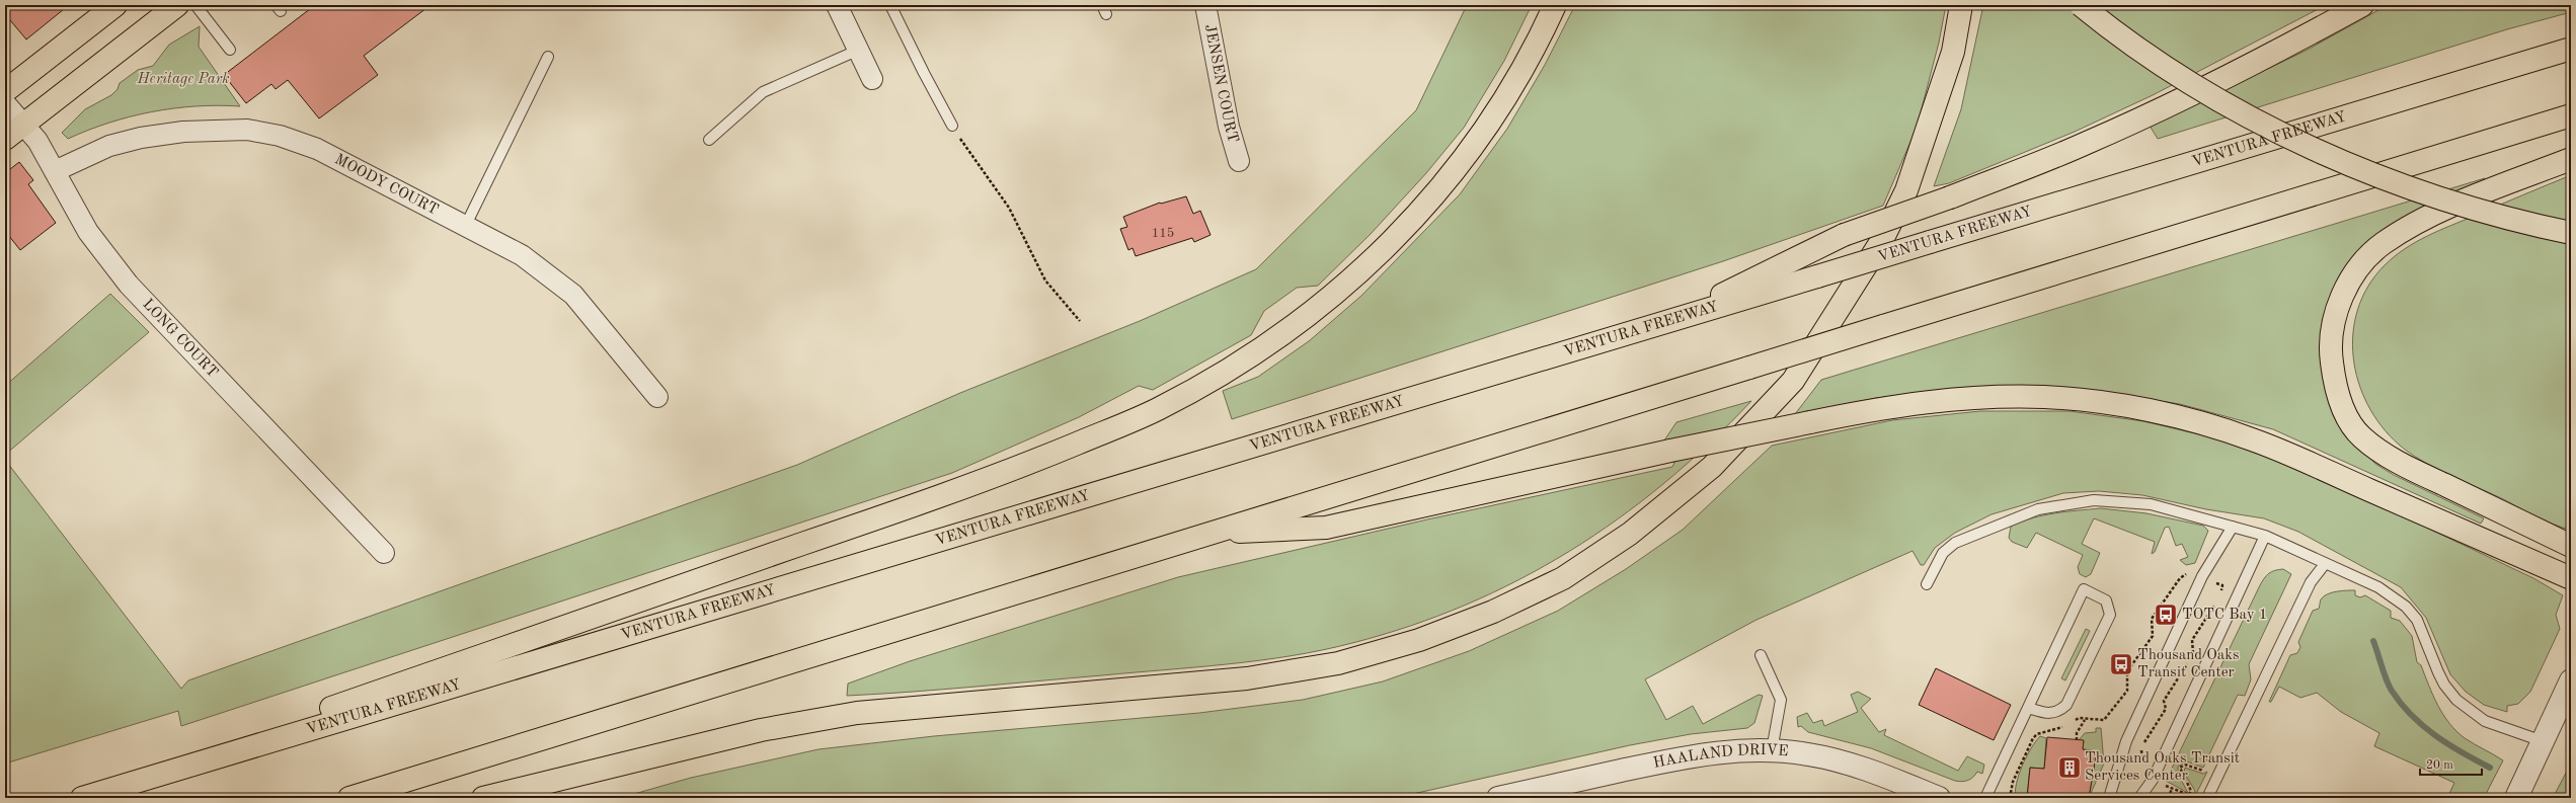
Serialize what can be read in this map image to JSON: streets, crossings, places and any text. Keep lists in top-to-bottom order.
{
  "streets": {
    "main road": ["VENTURA FREEWAY"],
    "street": [
      "JENSEN COURT",
      "MOODY COURT",
      "LONG COURT",
      "HAALAND DRIVE"
    ]
  },
  "crossings": [
    ["MOODY COURT", "LONG COURT"]
  ],
  "parks": ["Heritage Park"],
  "places": {
    "bus stop": ["TOTC Bay 1", "Thousand Oaks Transit Center"],
    "building": ["Thousand Oaks Transit Services Center"]
  },
  "house_numbers": ["115"],
  "scale_bar": "20 m"
}
